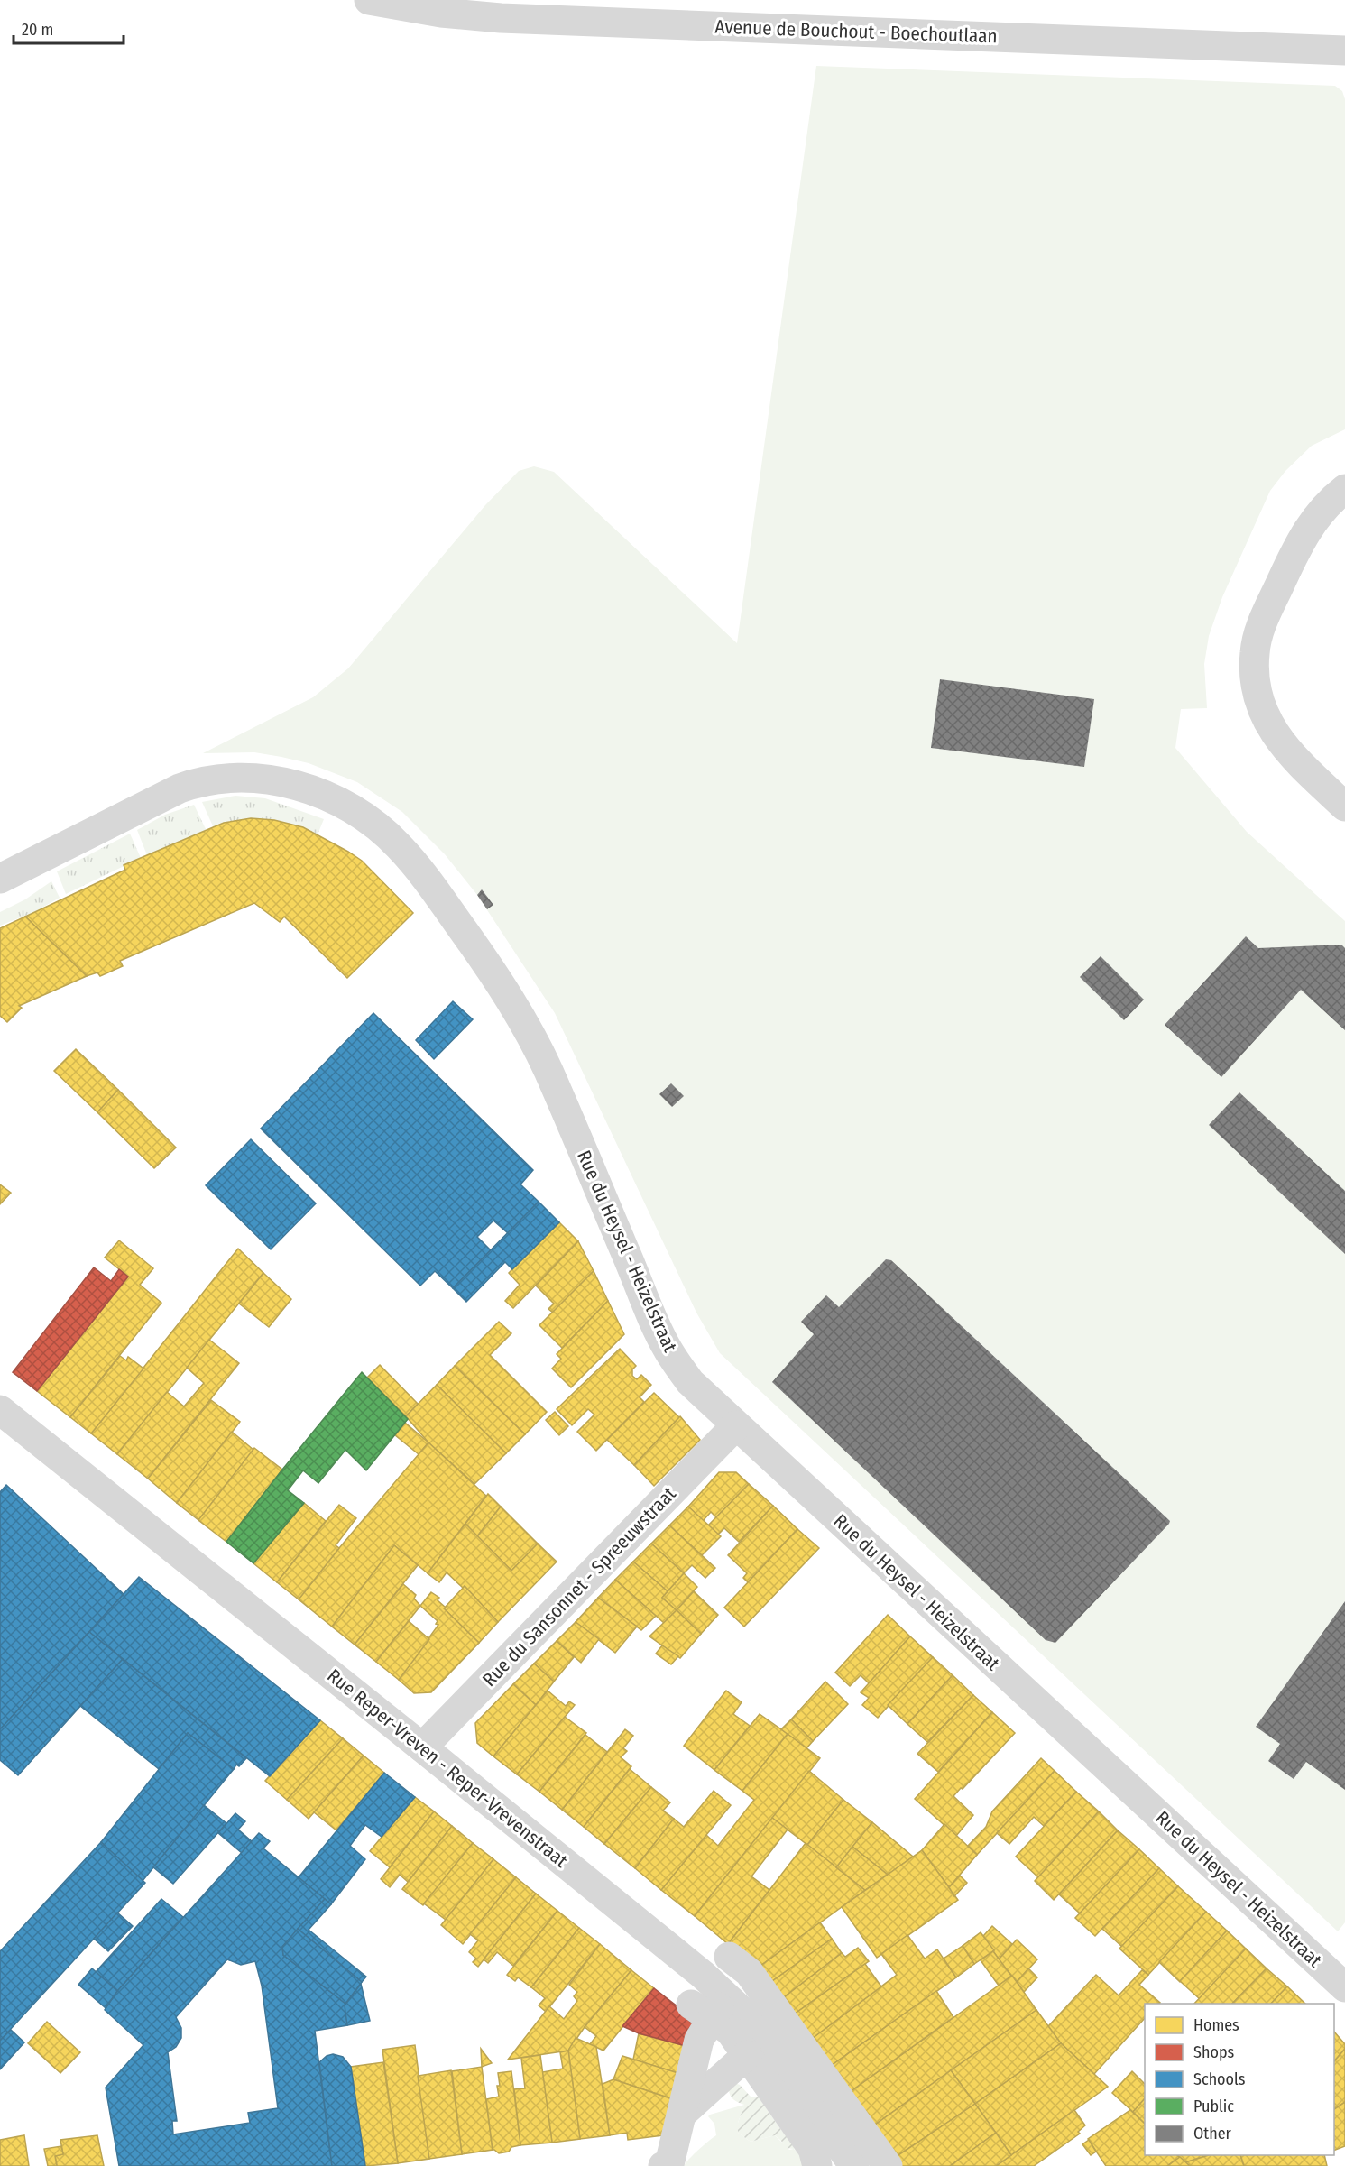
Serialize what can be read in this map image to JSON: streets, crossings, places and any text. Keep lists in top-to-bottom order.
{
  "streets": {
    "street": [
      "Avenue de Bouchout - Boechoutlaan",
      "Rue du Heysel - Heizelstraat",
      "Rue du Sansonnet - Spreeuwstraat",
      "Rue Reper-Vreven - Reper-Vrevenstraat"
    ]
  },
  "crossings": [
    ["Rue du Heysel - Heizelstraat", "Rue du Sansonnet - Spreeuwstraat"],
    ["Rue du Sansonnet - Spreeuwstraat", "Rue Reper-Vreven - Reper-Vrevenstraat"]
  ],
  "legend": [
    "Homes",
    "Shops",
    "Schools",
    "Public",
    "Other"
  ],
  "scale_bar": "20 m"
}
